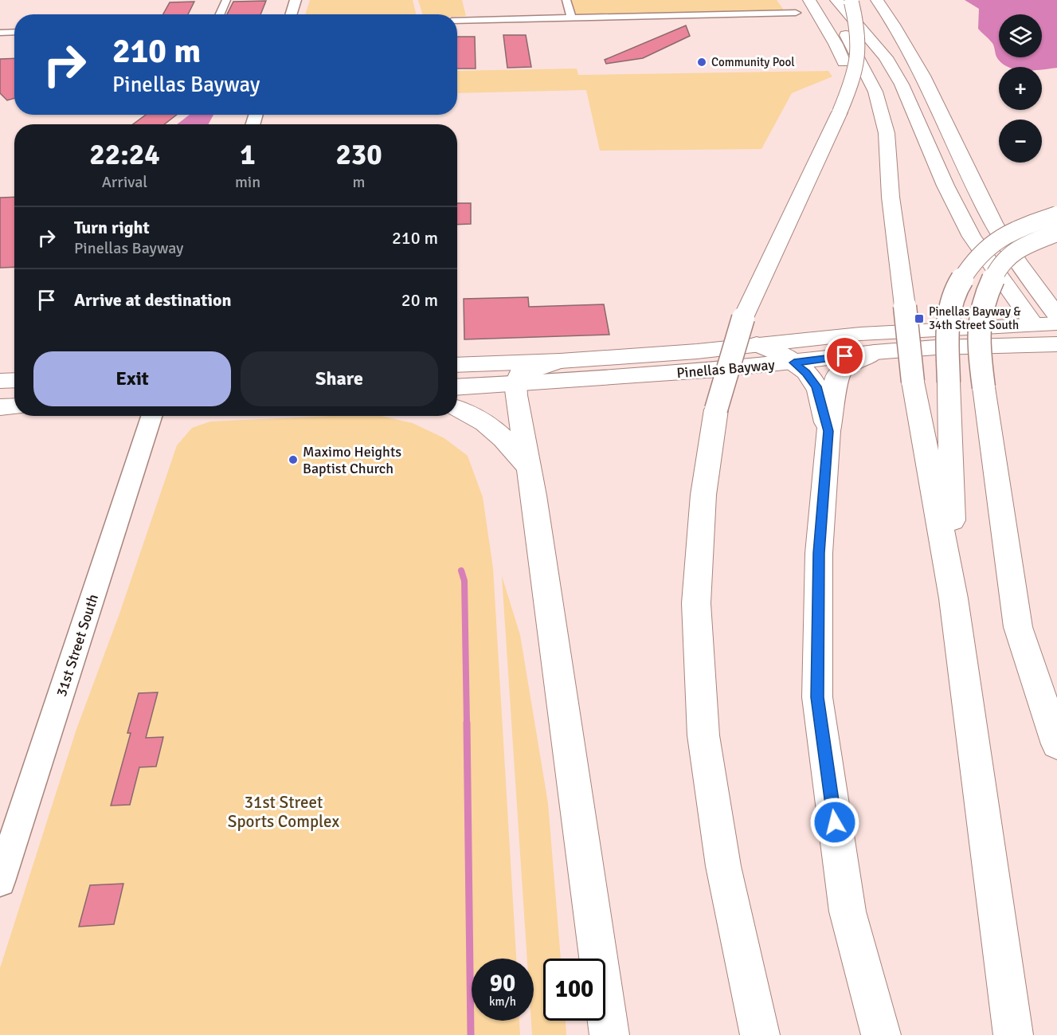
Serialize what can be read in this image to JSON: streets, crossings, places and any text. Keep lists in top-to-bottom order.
{
  "streets": {
    "main road": ["Pinellas Bayway"],
    "street": ["31st Street South"]
  },
  "parks": ["31st Street Sports Complex"],
  "places": {
    "other": ["Community Pool", "Maximo Heights Baptist Church"],
    "transit": ["Pinellas Bayway & 34th Street South"]
  },
  "page": {
    "map_buttons": ["+", "−"],
    "turn": ["210 m", "Pinellas Bayway"],
    "eta": [
      "22:24",
      "Arrival",
      "1",
      "min",
      "230",
      "m"
    ],
    "list": [
      {
        "name": "Turn right",
        "note": "Pinellas Bayway",
        "value": "210 m"
      },
      {
        "name": "Arrive at destination",
        "value": "20 m"
      }
    ],
    "buttons": ["Exit", "Share"],
    "speed": "90 km/h",
    "limit": "100"
  }
}
